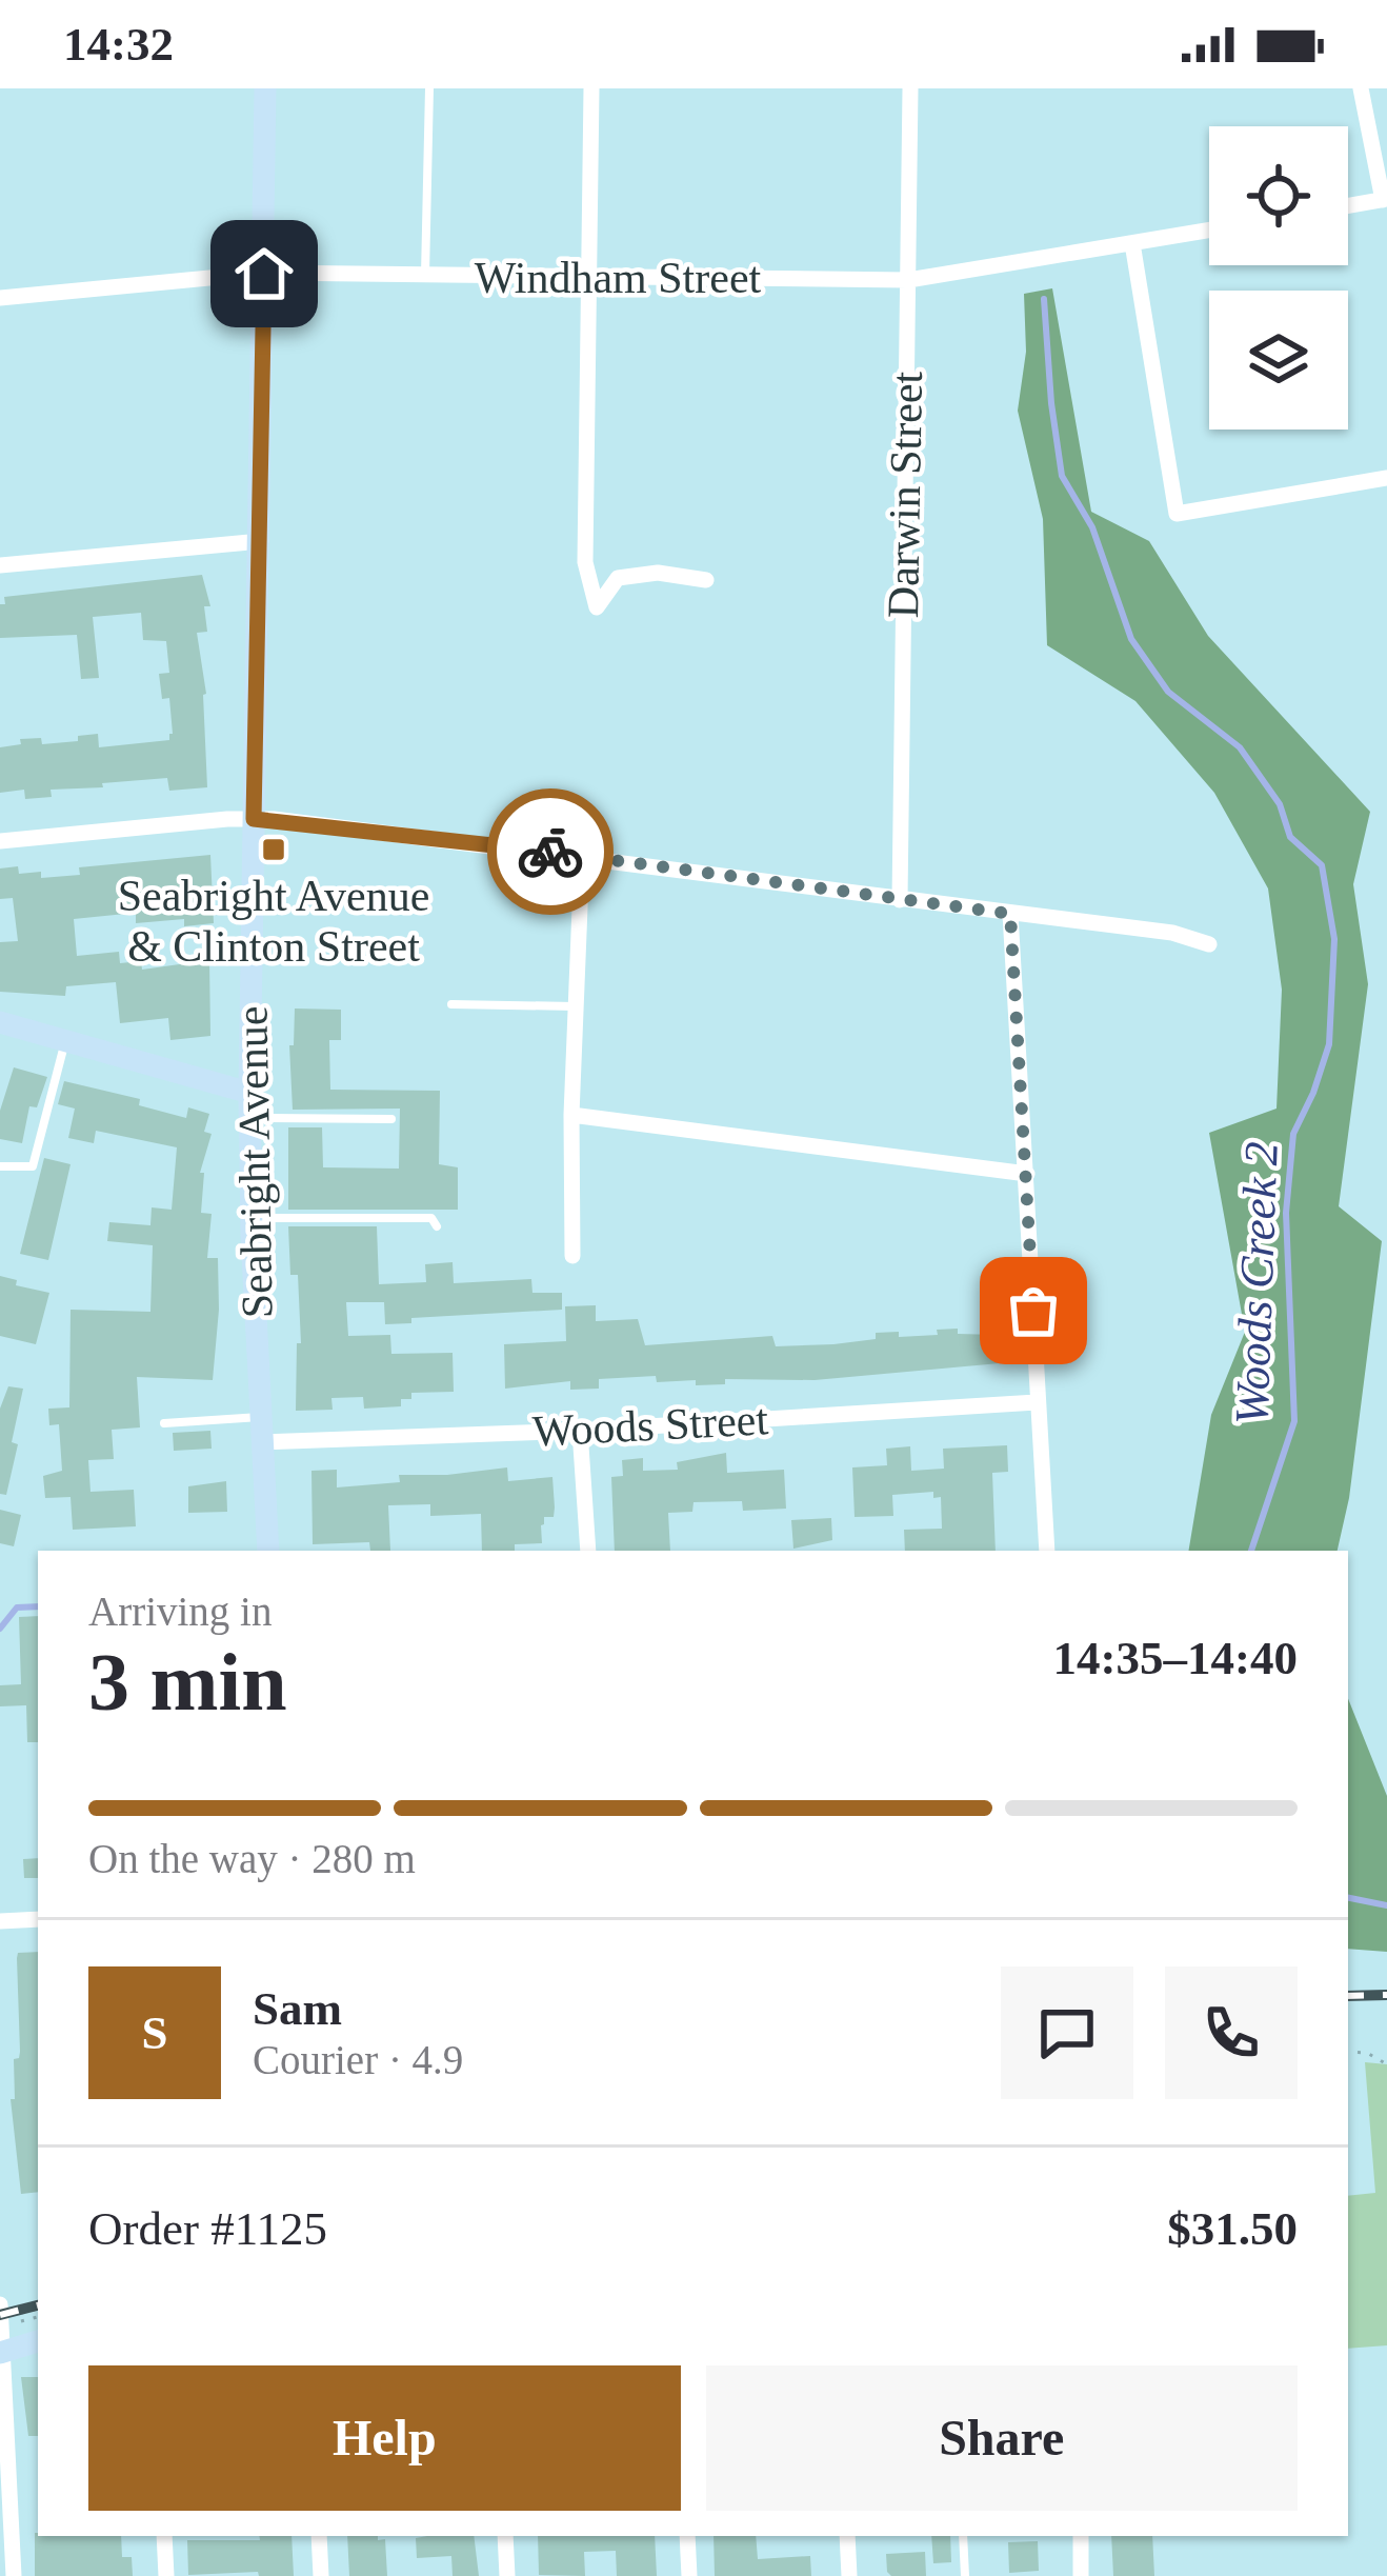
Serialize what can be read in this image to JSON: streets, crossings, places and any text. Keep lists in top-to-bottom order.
{
  "streets": {
    "main road": ["Seabright Avenue"],
    "street": ["Windham Street", "Darwin Street", "Woods Street"]
  },
  "crossings": [
    ["Windham Street", "Darwin Street"],
    ["Windham Street", "Seabright Avenue"],
    ["Seabright Avenue", "Woods Street"]
  ],
  "water": ["Woods Creek 2"],
  "places": {
    "transit": ["Seabright Avenue & Clinton Street"]
  },
  "page": {
    "status": "14:32",
    "heading": ["3 min", "Arriving in", "14:35–14:40"],
    "panel": [
      "Sam",
      "Courier · 4.9",
      "Order #1125",
      "$31.50"
    ],
    "bar": "On the way · 280 m",
    "round": "S",
    "buttons": ["Help", "Share"]
  }
}
